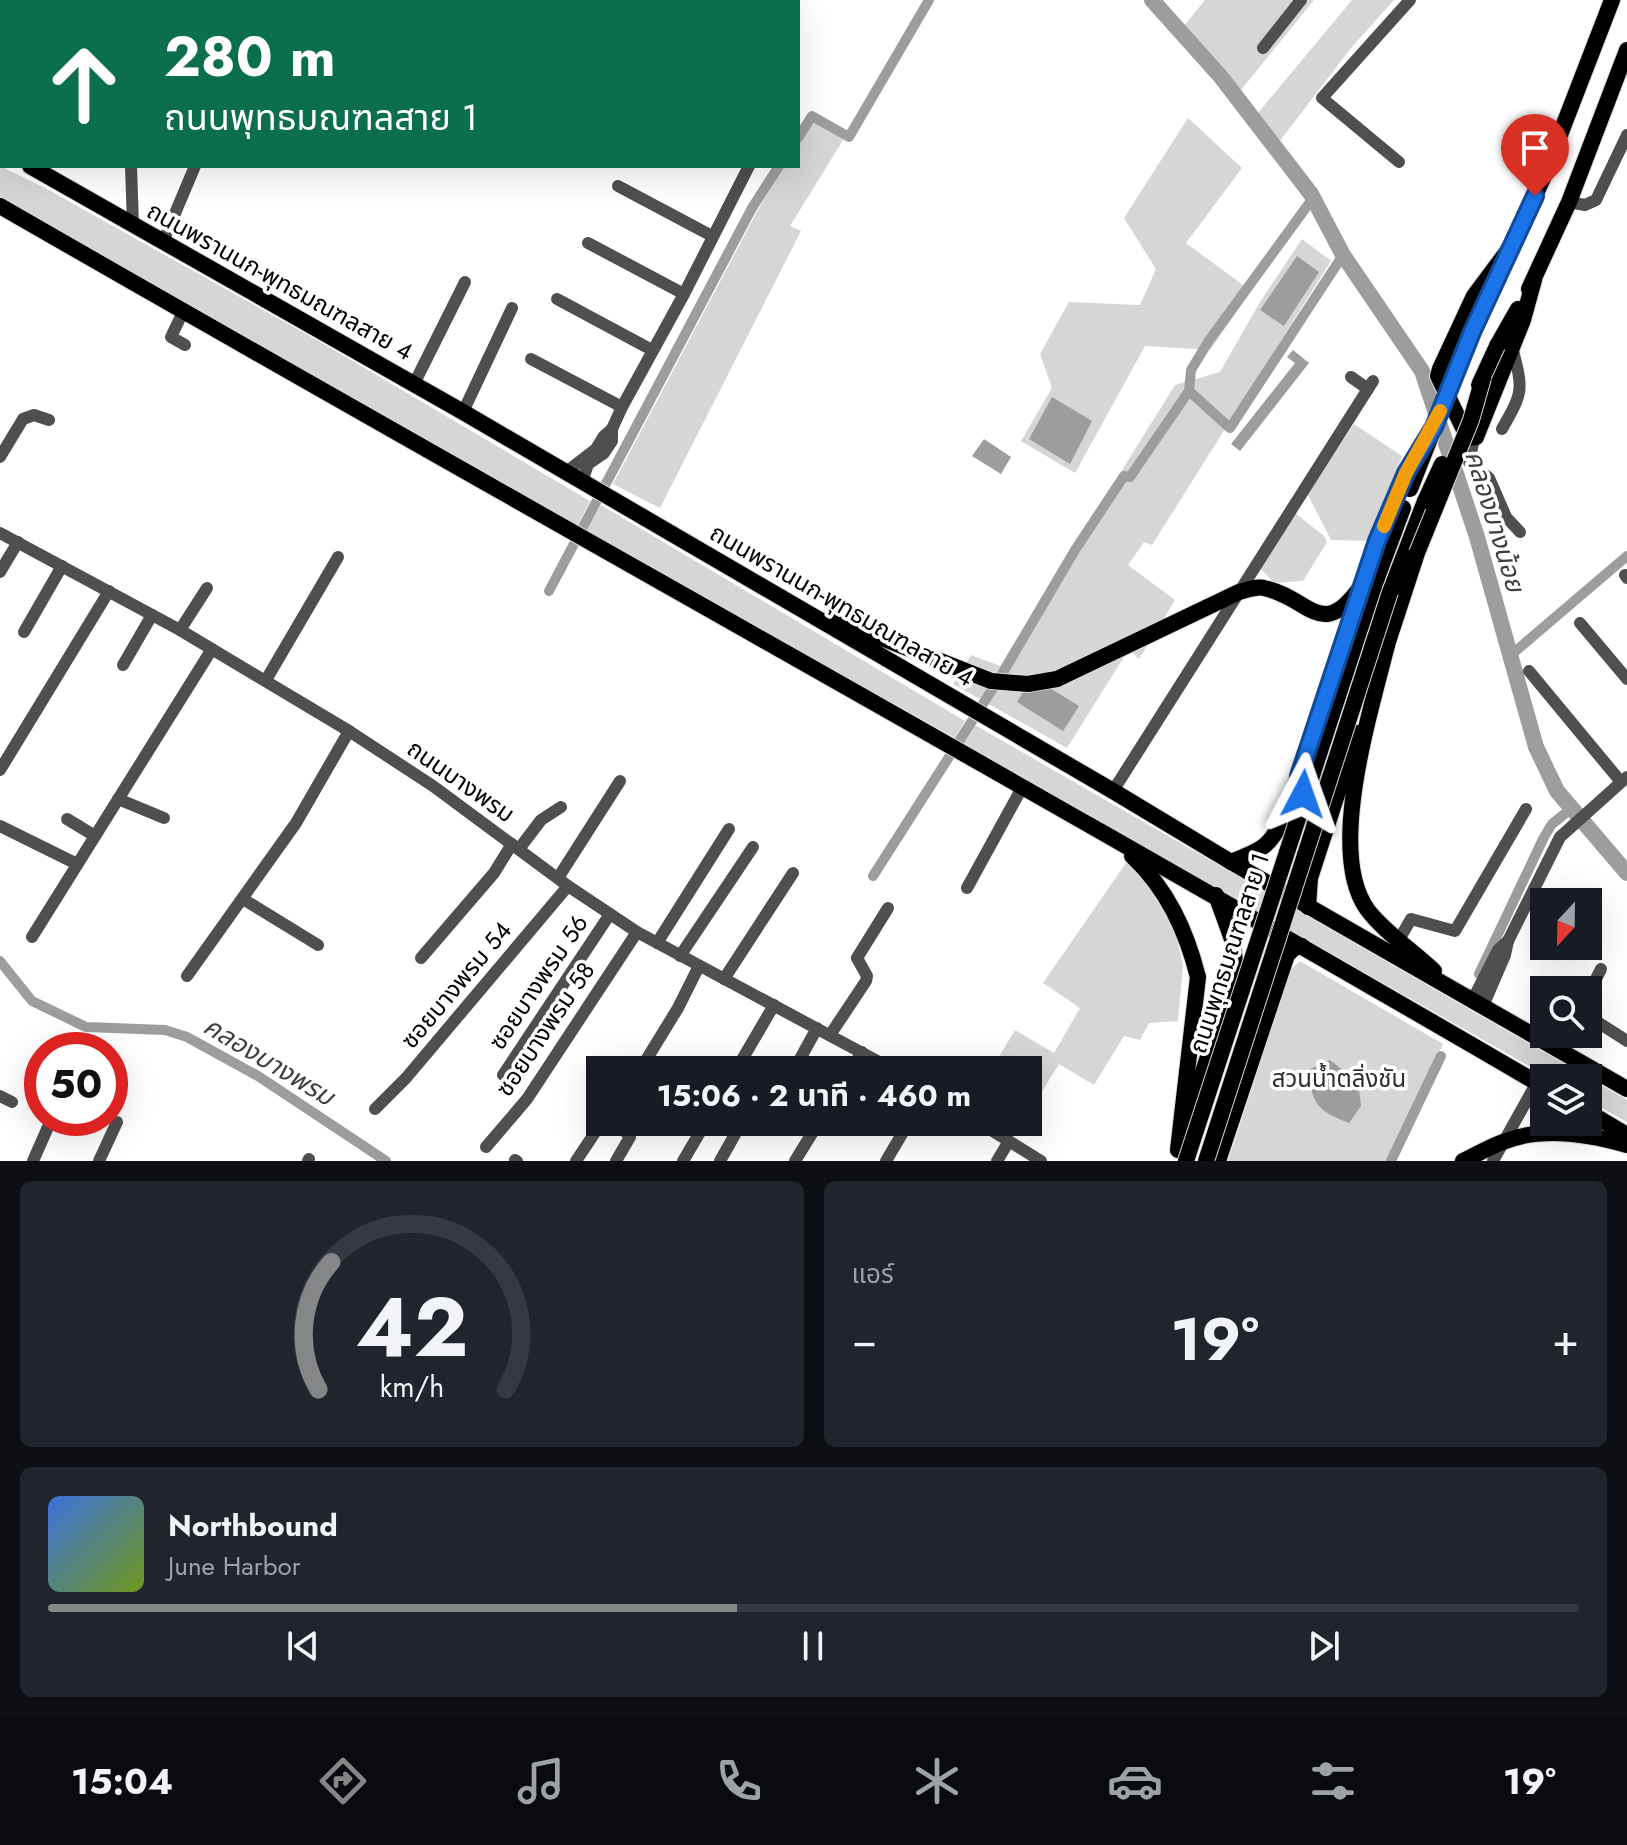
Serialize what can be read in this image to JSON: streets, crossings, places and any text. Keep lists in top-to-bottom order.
{
  "streets": {
    "main road": ["ถนนพรานนก-พุทธมณฑลสาย 4", "ถนนพุทธมณฑลสาย 1"],
    "street": [
      "ถนนบางพรม",
      "ซอยบางพรม 56",
      "ซอยบางพรม 54",
      "ซอยบางพรม 58"
    ]
  },
  "crossings": [
    ["ถนนบางพรม", "ซอยบางพรม 56"],
    ["ถนนบางพรม", "ซอยบางพรม 54"],
    ["ถนนบางพรม", "ซอยบางพรม 58"]
  ],
  "water": ["คลองบางน้อย", "คลองบางพรม"],
  "parks": ["สวนน้ำตลิ่งชัน"],
  "north": "bottom",
  "page": {
    "turn": ["280 m", "ถนนพุทธมณฑลสาย 1"],
    "limit": "50",
    "trip": "15:06 · 2 นาที · 460 m",
    "tile": "แอร์",
    "heat": ["−", "19°", "+"],
    "song": ["Northbound", "June Harbor"],
    "tabs": ["15:04", "19°"],
    "gauge": ["42", "km/h"]
  }
}
